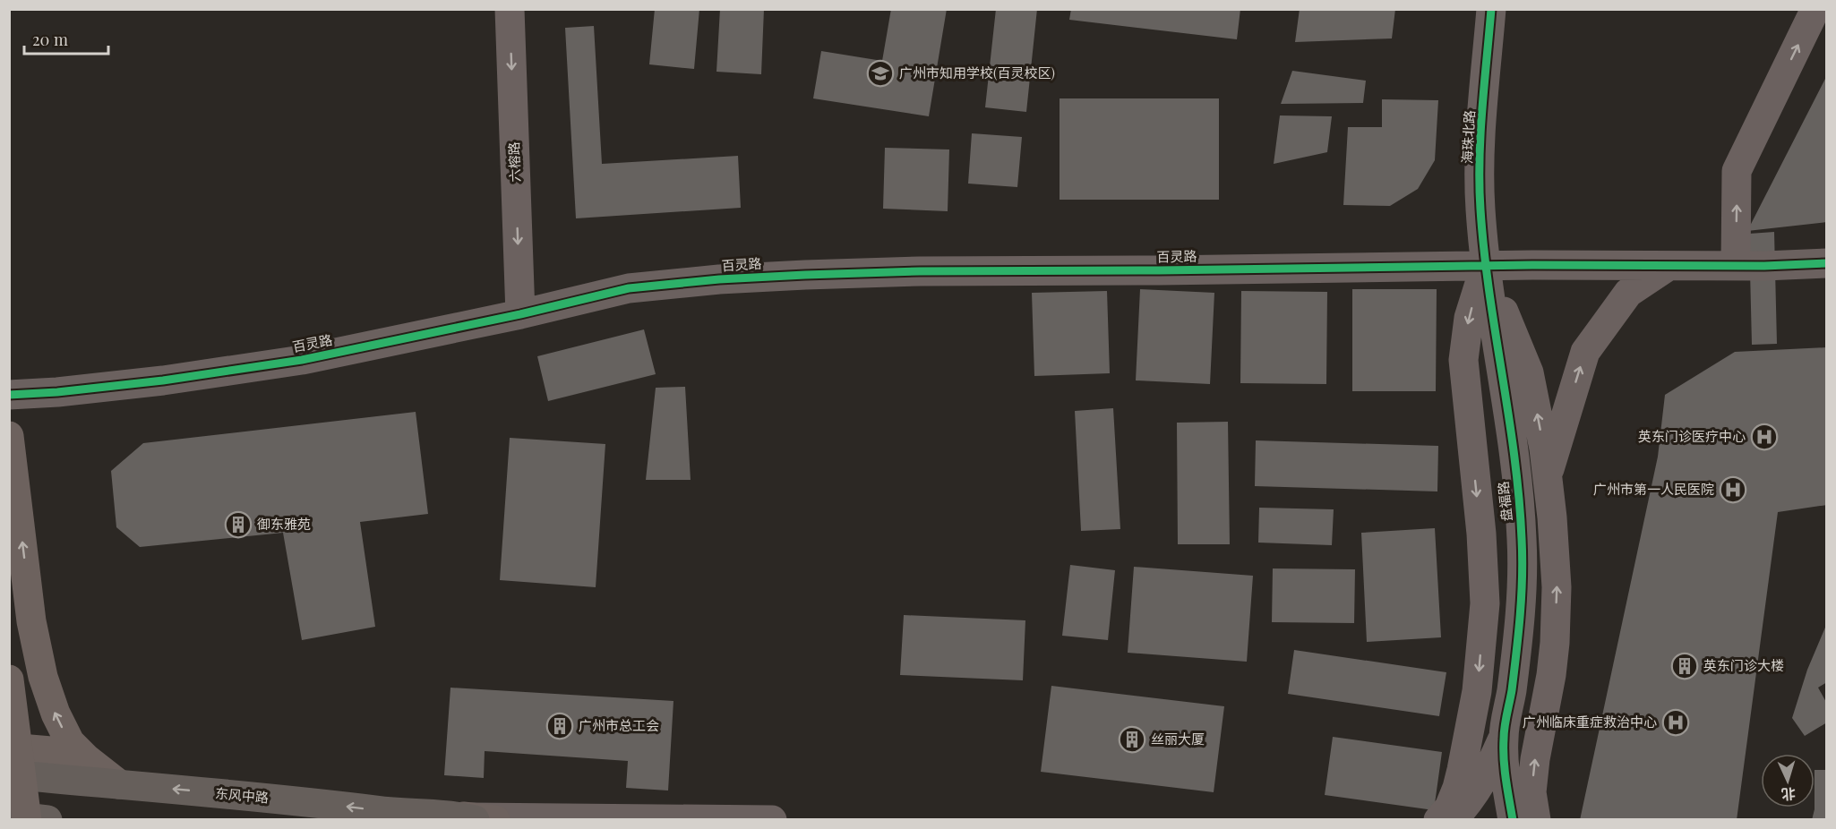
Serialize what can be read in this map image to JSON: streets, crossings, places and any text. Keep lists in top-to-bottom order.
{
  "streets": {
    "highway": ["东风中路"],
    "street": [
      "海珠北路",
      "六榕路",
      "百灵路",
      "盘福路"
    ]
  },
  "crossings": [
    ["海珠北路", "百灵路"],
    ["海珠北路", "盘福路"],
    ["六榕路", "百灵路"],
    ["百灵路", "盘福路"]
  ],
  "one_way": ["六榕路", "东风中路"],
  "places": {
    "school or university": ["广州市知用学校(百灵校区)"],
    "hospital": ["英东门诊医疗中心", "广州市第一人民医院", "广州临床重症救治中心"],
    "building": [
      "御东雅苑",
      "英东门诊大楼",
      "广州市总工会",
      "丝丽大厦"
    ]
  },
  "scale_bar": "20 m",
  "north": "bottom"
}
